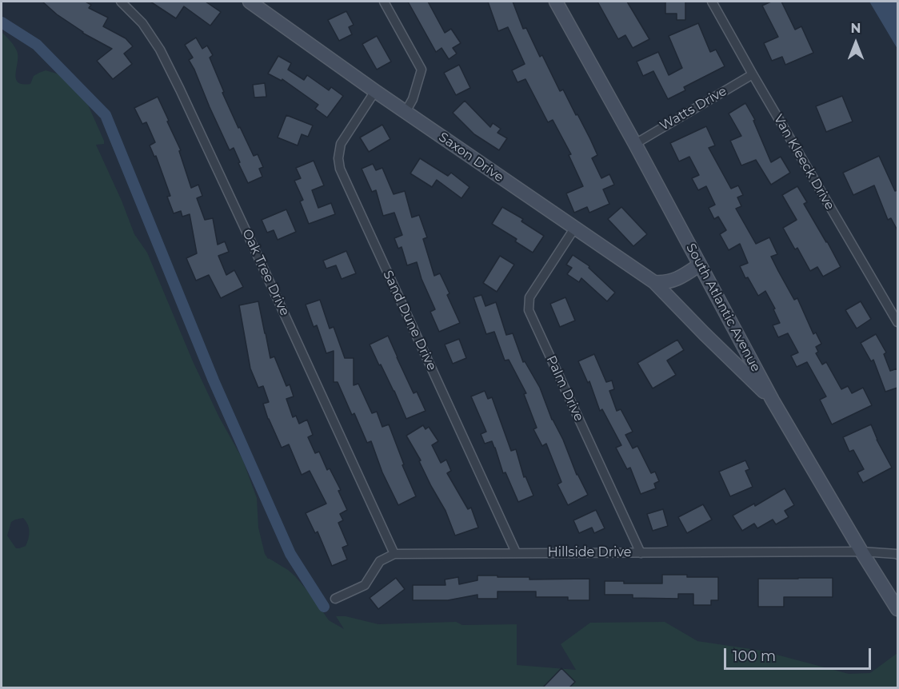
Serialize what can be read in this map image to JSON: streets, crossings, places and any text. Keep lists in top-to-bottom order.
{
  "streets": {
    "street": [
      "Watts Drive",
      "Saxon Drive",
      "Van Kleeck Drive",
      "Oak Tree Drive",
      "South Atlantic Avenue",
      "Sand Dune Drive",
      "Palm Drive",
      "Hillside Drive"
    ]
  },
  "crossings": [
    ["Watts Drive", "Van Kleeck Drive"],
    ["Watts Drive", "South Atlantic Avenue"],
    ["Saxon Drive", "South Atlantic Avenue"],
    ["Saxon Drive", "Sand Dune Drive"],
    ["Saxon Drive", "Palm Drive"],
    ["Oak Tree Drive", "Hillside Drive"],
    ["South Atlantic Avenue", "Hillside Drive"],
    ["Sand Dune Drive", "Hillside Drive"],
    ["Palm Drive", "Hillside Drive"]
  ],
  "scale_bar": "100 m",
  "north": "top"
}
